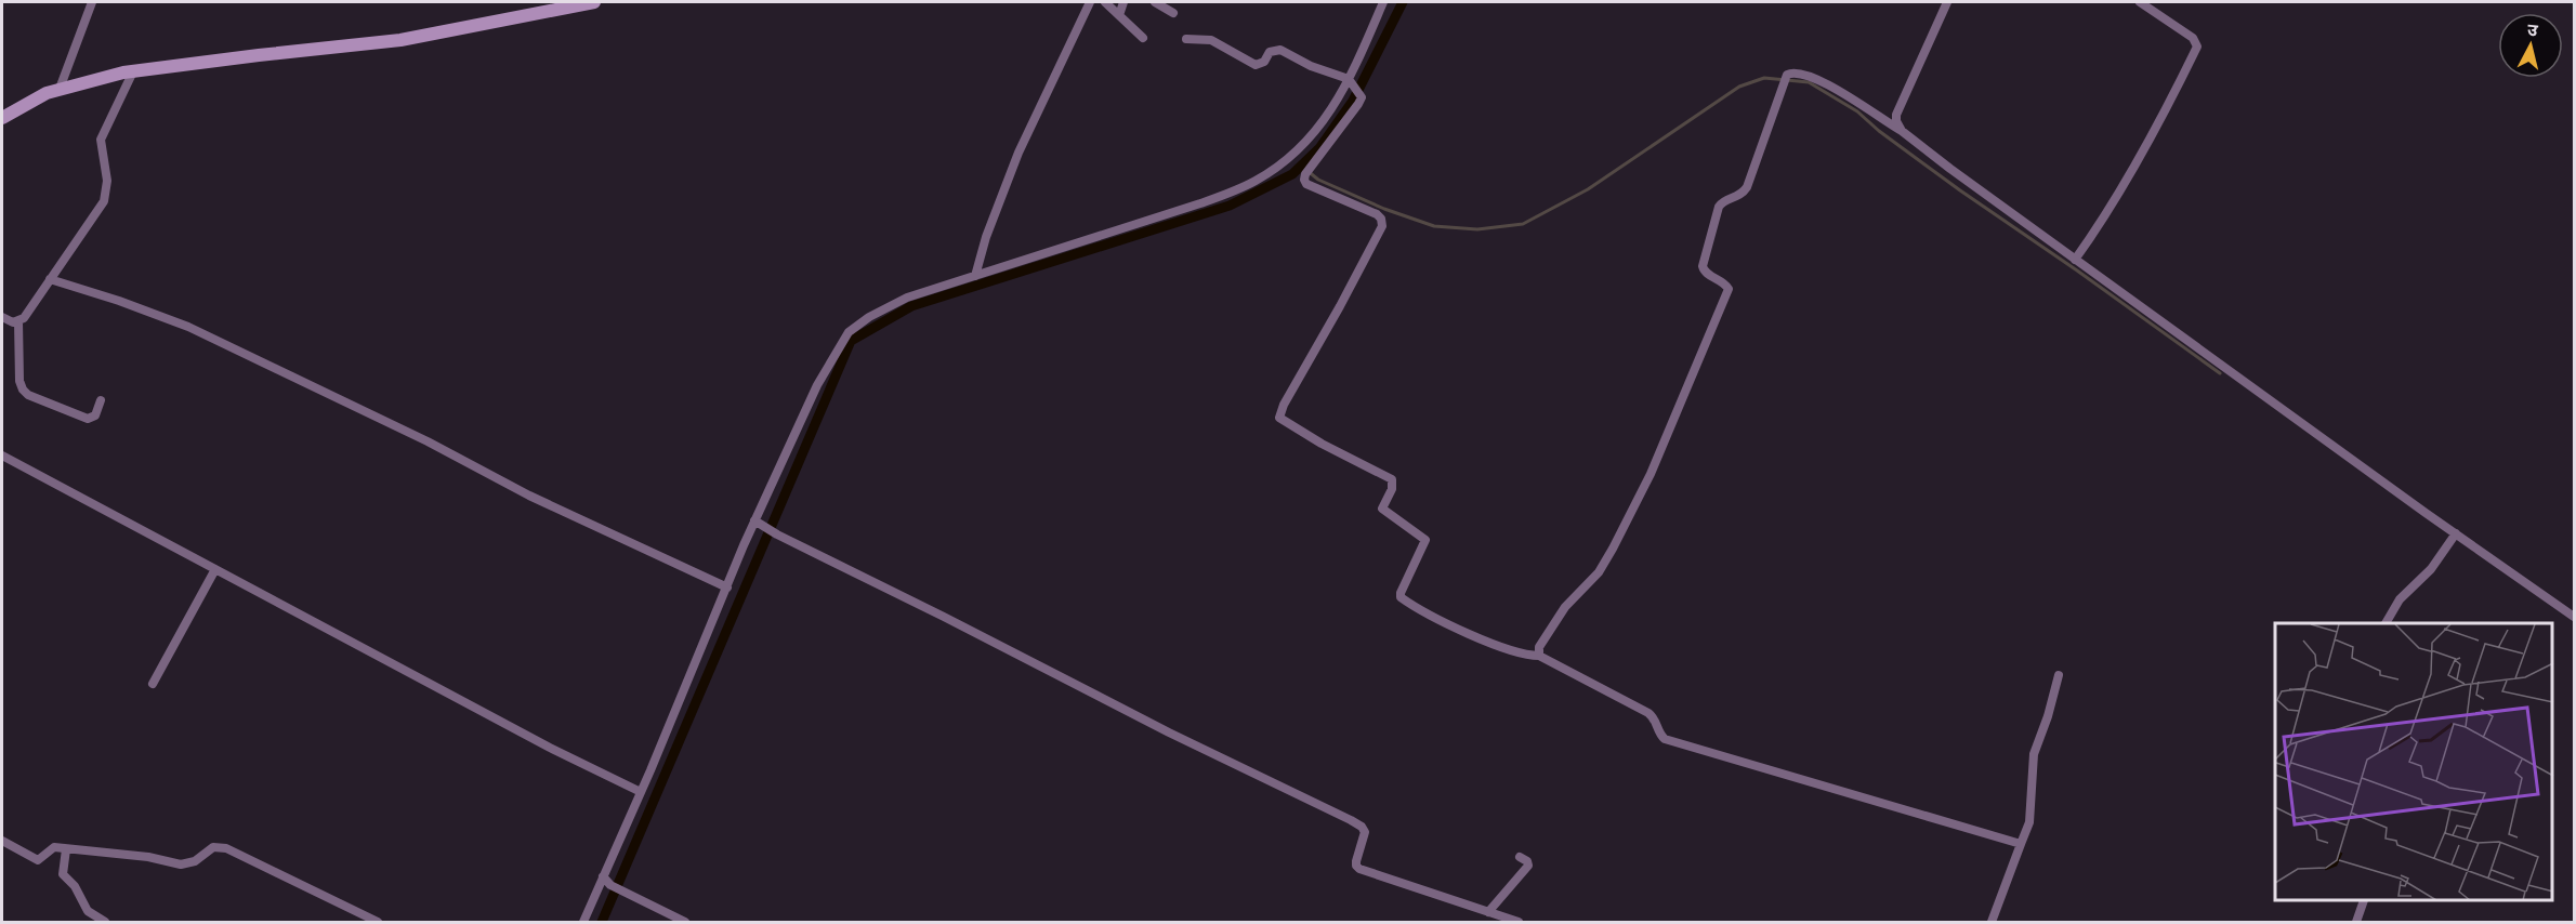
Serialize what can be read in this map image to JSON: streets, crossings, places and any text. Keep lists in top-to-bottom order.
{
  "north": "top"
}
